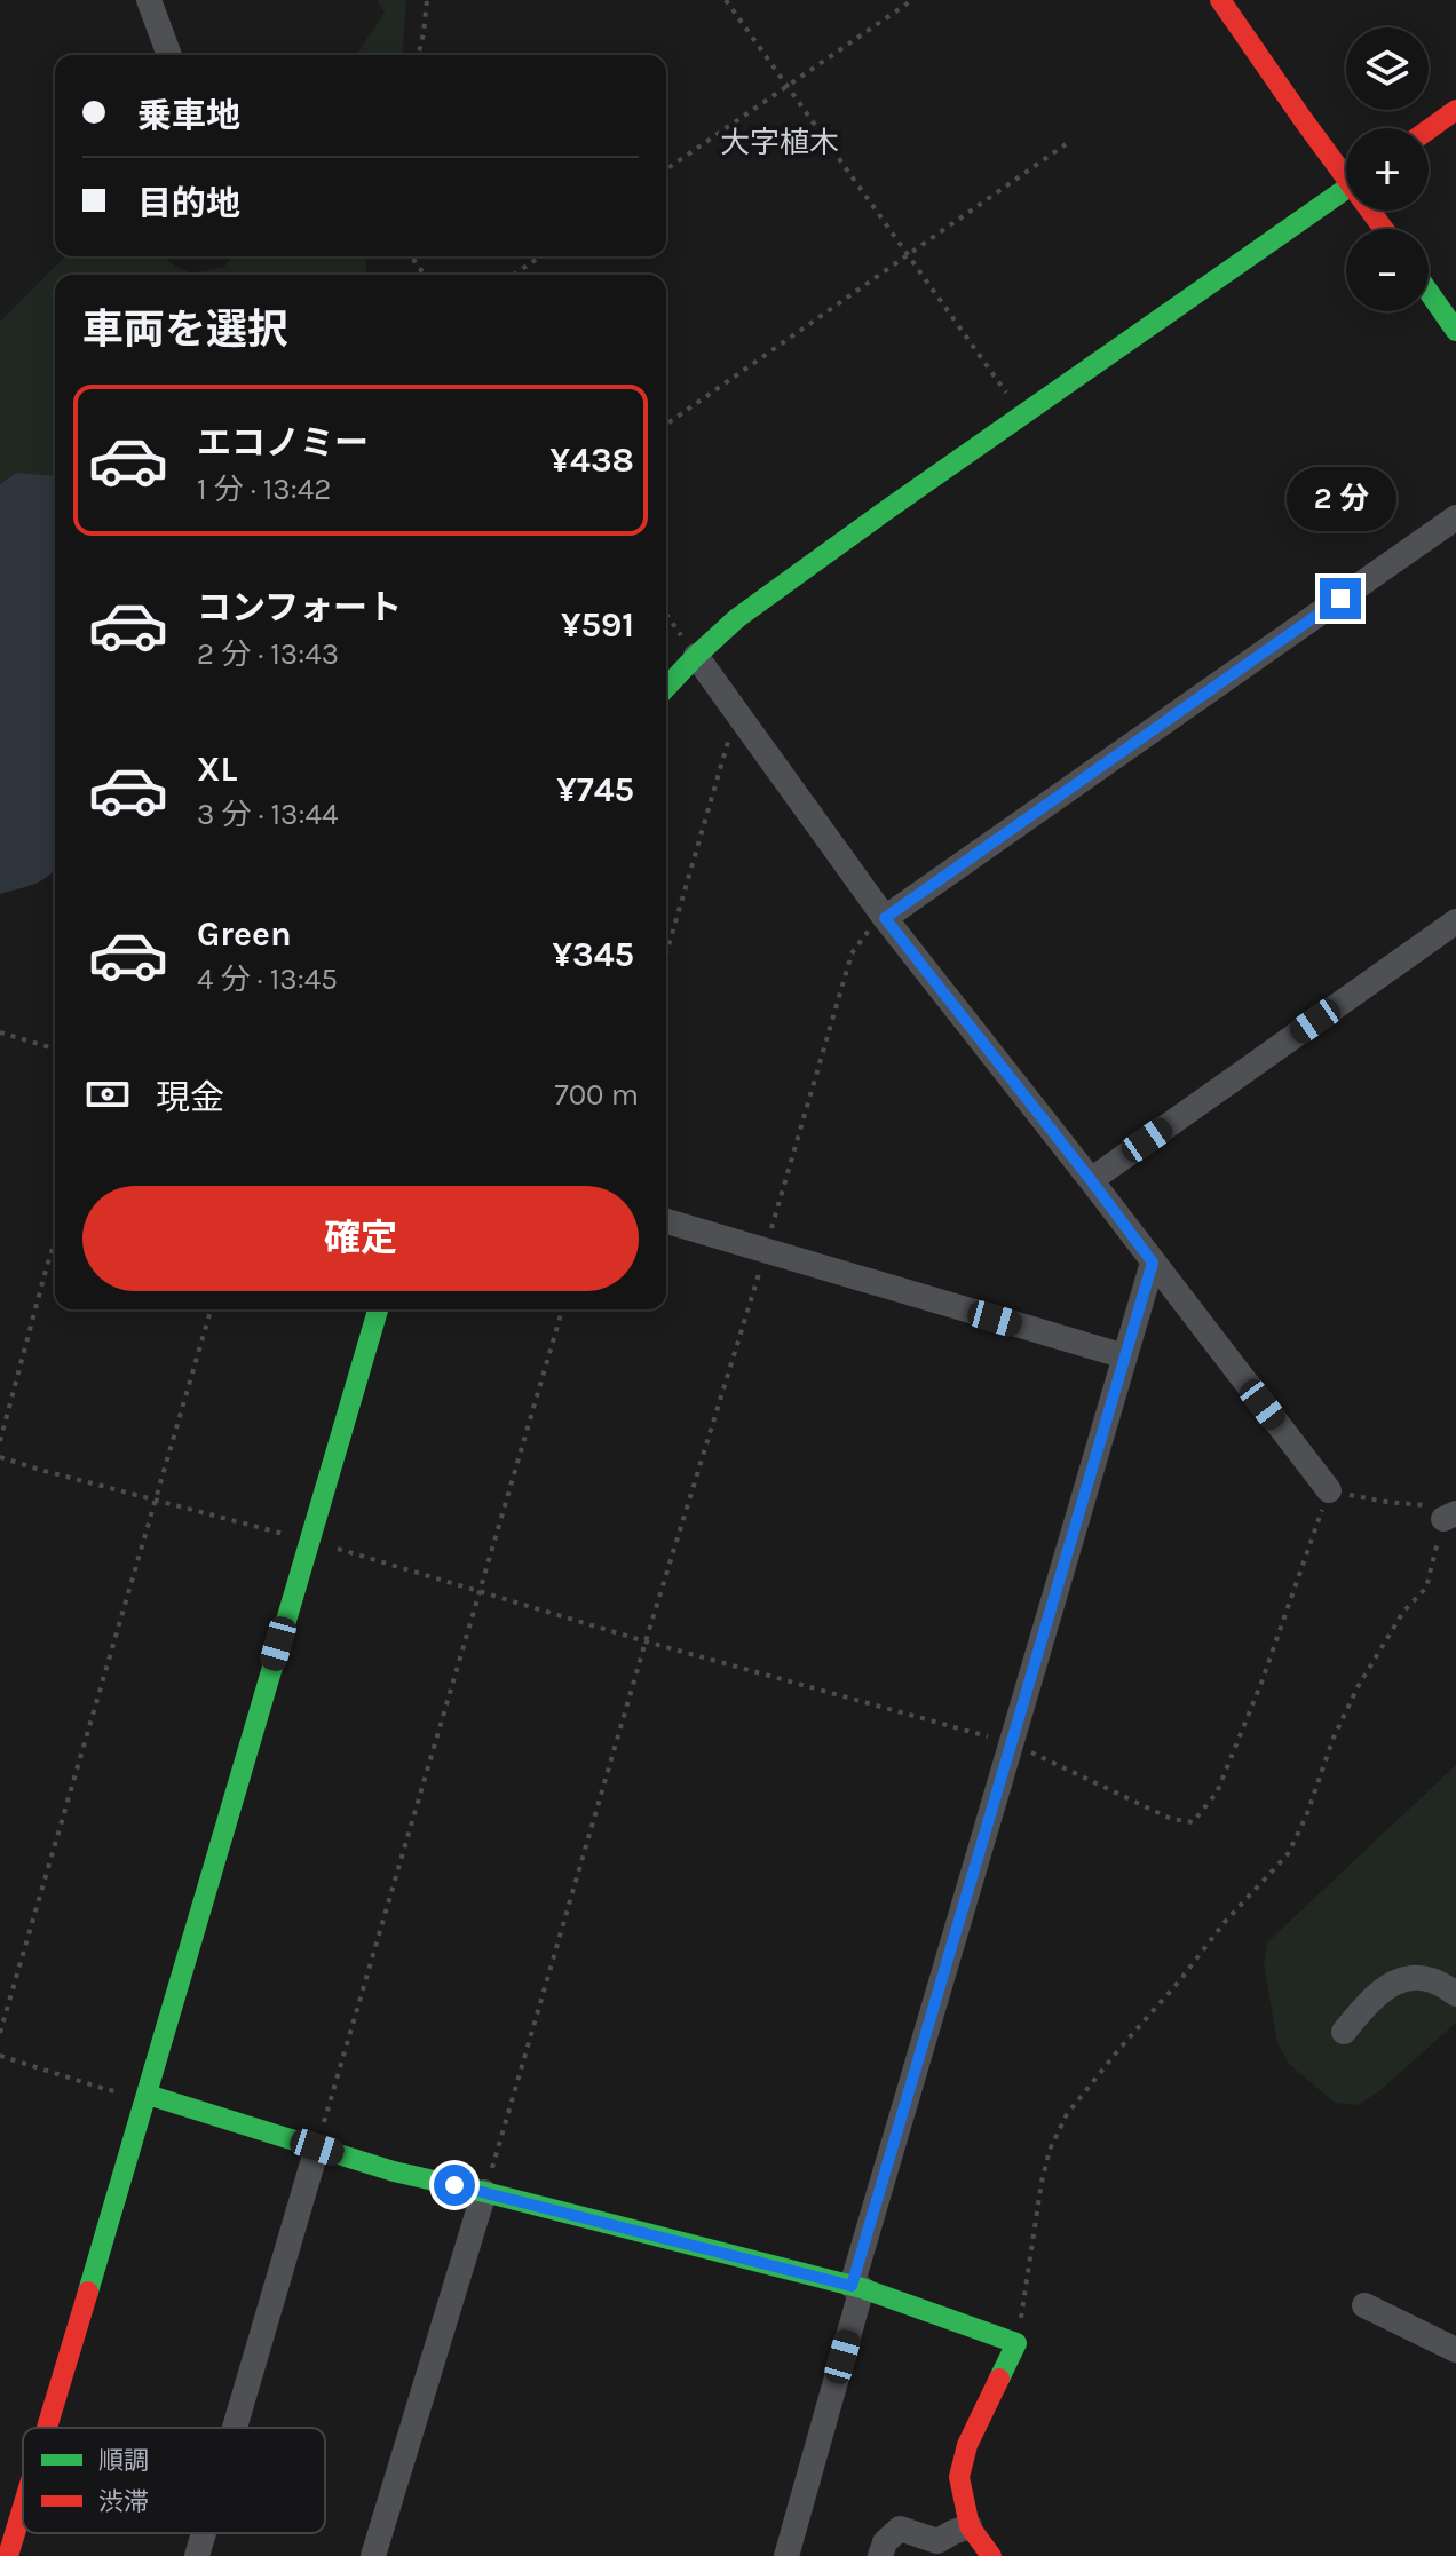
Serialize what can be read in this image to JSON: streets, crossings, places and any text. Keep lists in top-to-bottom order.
{
  "districts": ["大字植木"],
  "legend": ["順調", "渋滞"],
  "page": {
    "map_buttons": ["+", "−"],
    "banner": ["乗車地", "目的地"],
    "heading": "車両を選択",
    "list": [
      {
        "name": "エコノミー",
        "note": "1 分 · 13:42",
        "value": "¥438"
      },
      {
        "name": "コンフォート",
        "note": "2 分 · 13:43",
        "value": "¥591"
      },
      {
        "name": "XL",
        "note": "3 分 · 13:44",
        "value": "¥745"
      },
      {
        "name": "Green",
        "note": "4 分 · 13:45",
        "value": "¥345"
      }
    ],
    "bubble": "2 分",
    "pay": ["現金", "700 m"],
    "buttons": "確定"
  }
}
